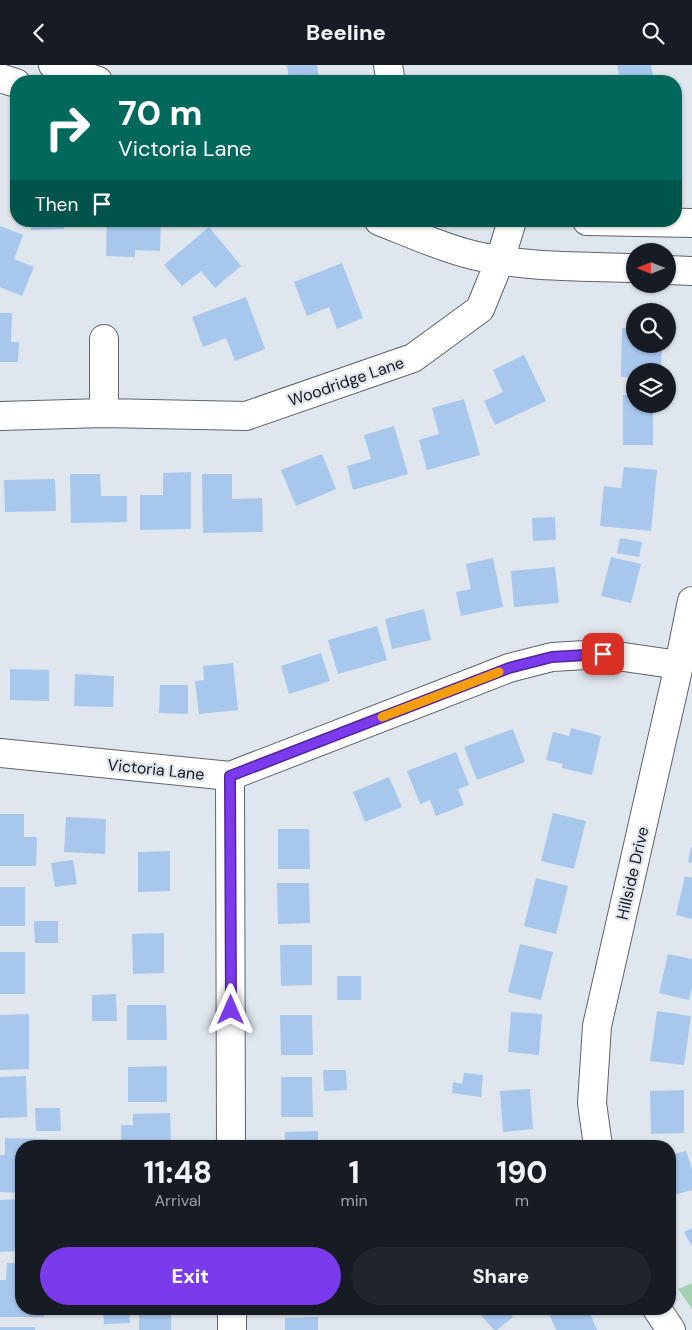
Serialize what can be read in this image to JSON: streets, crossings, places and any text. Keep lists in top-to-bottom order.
{
  "streets": {
    "street": ["Woodridge Lane", "Victoria Lane", "Hillside Drive"]
  },
  "crossings": [
    ["Victoria Lane", "Hillside Drive"]
  ],
  "north": "left",
  "page": {
    "header": "Beeline",
    "turn": ["70 m", "Victoria Lane"],
    "then": "Then",
    "eta": [
      "11:48",
      "Arrival",
      "1",
      "min",
      "190",
      "m"
    ],
    "buttons": ["Exit", "Share"]
  }
}
